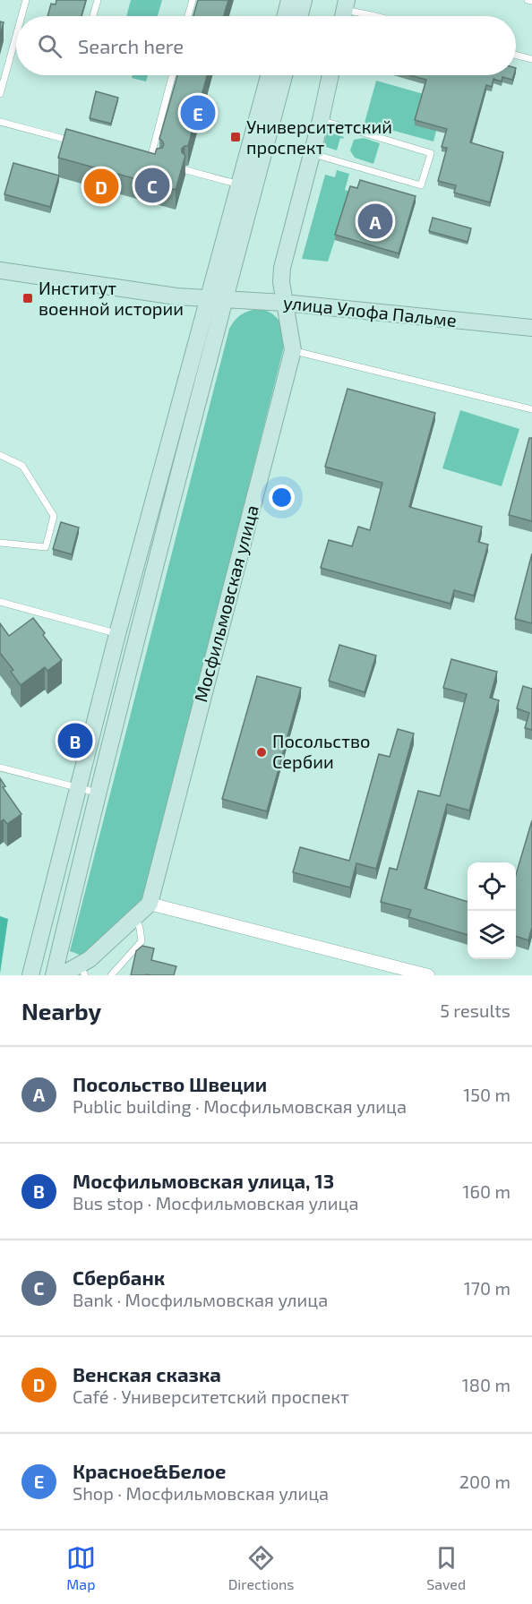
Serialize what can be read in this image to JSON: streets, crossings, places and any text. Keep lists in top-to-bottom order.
{
  "streets": {
    "main road": ["улица Улофа Пальме", "Мосфильмовская улица"]
  },
  "crossings": [
    ["улица Улофа Пальме", "Мосфильмовская улица"]
  ],
  "places": {
    "transit": ["Университетский проспект", "Институт военной истории"],
    "other": ["Посольство Сербии"]
  },
  "page": {
    "search": "Search here",
    "pins": [
      "E",
      "C",
      "D",
      "A",
      "B"
    ],
    "heading": ["Nearby", "5 results"],
    "list": [
      {
        "mark": "A",
        "name": "Посольство Швеции",
        "note": "Public building · Мосфильмовская улица",
        "value": "150 m"
      },
      {
        "mark": "B",
        "name": "Мосфильмовская улица, 13",
        "note": "Bus stop · Мосфильмовская улица",
        "value": "160 m"
      },
      {
        "mark": "C",
        "name": "Сбербанк",
        "note": "Bank · Мосфильмовская улица",
        "value": "170 m"
      },
      {
        "mark": "D",
        "name": "Венская сказка",
        "note": "Café · Университетский проспект",
        "value": "180 m"
      },
      {
        "mark": "E",
        "name": "Красное&Белое",
        "note": "Shop · Мосфильмовская улица",
        "value": "200 m"
      }
    ],
    "nav": ["Map", "Directions", "Saved"]
  }
}
